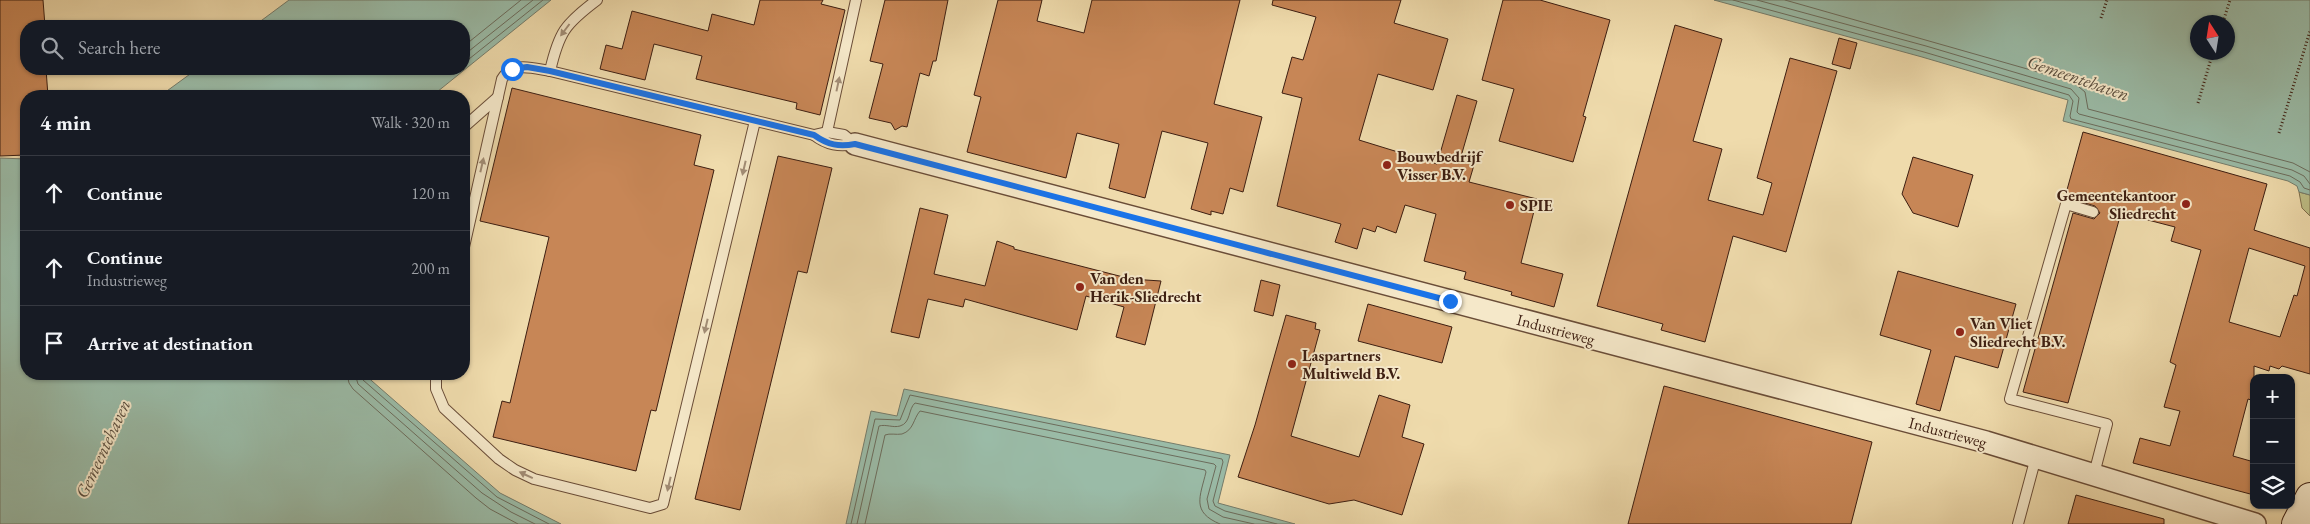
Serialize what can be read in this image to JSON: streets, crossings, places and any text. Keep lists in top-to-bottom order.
{
  "streets": {
    "street": ["Industrieweg"]
  },
  "water": ["Gemeentehaven"],
  "places": [
    "Bouwbedrijf Visser B.V.",
    "Gemeentekantoor Sliedrecht",
    "SPIE",
    "Van den Herik-Sliedrecht",
    "Van Vliet Sliedrecht B.V.",
    "Laspartners Multiweld B.V."
  ],
  "north": "top",
  "page": {
    "search": "Search here",
    "heading": ["4 min", "Walk · 320 m"],
    "list": [
      ["Continue", "120 m"],
      ["Continue", "Industrieweg", "200 m"],
      "Arrive at destination"
    ],
    "map_buttons": ["+", "−"]
  }
}
